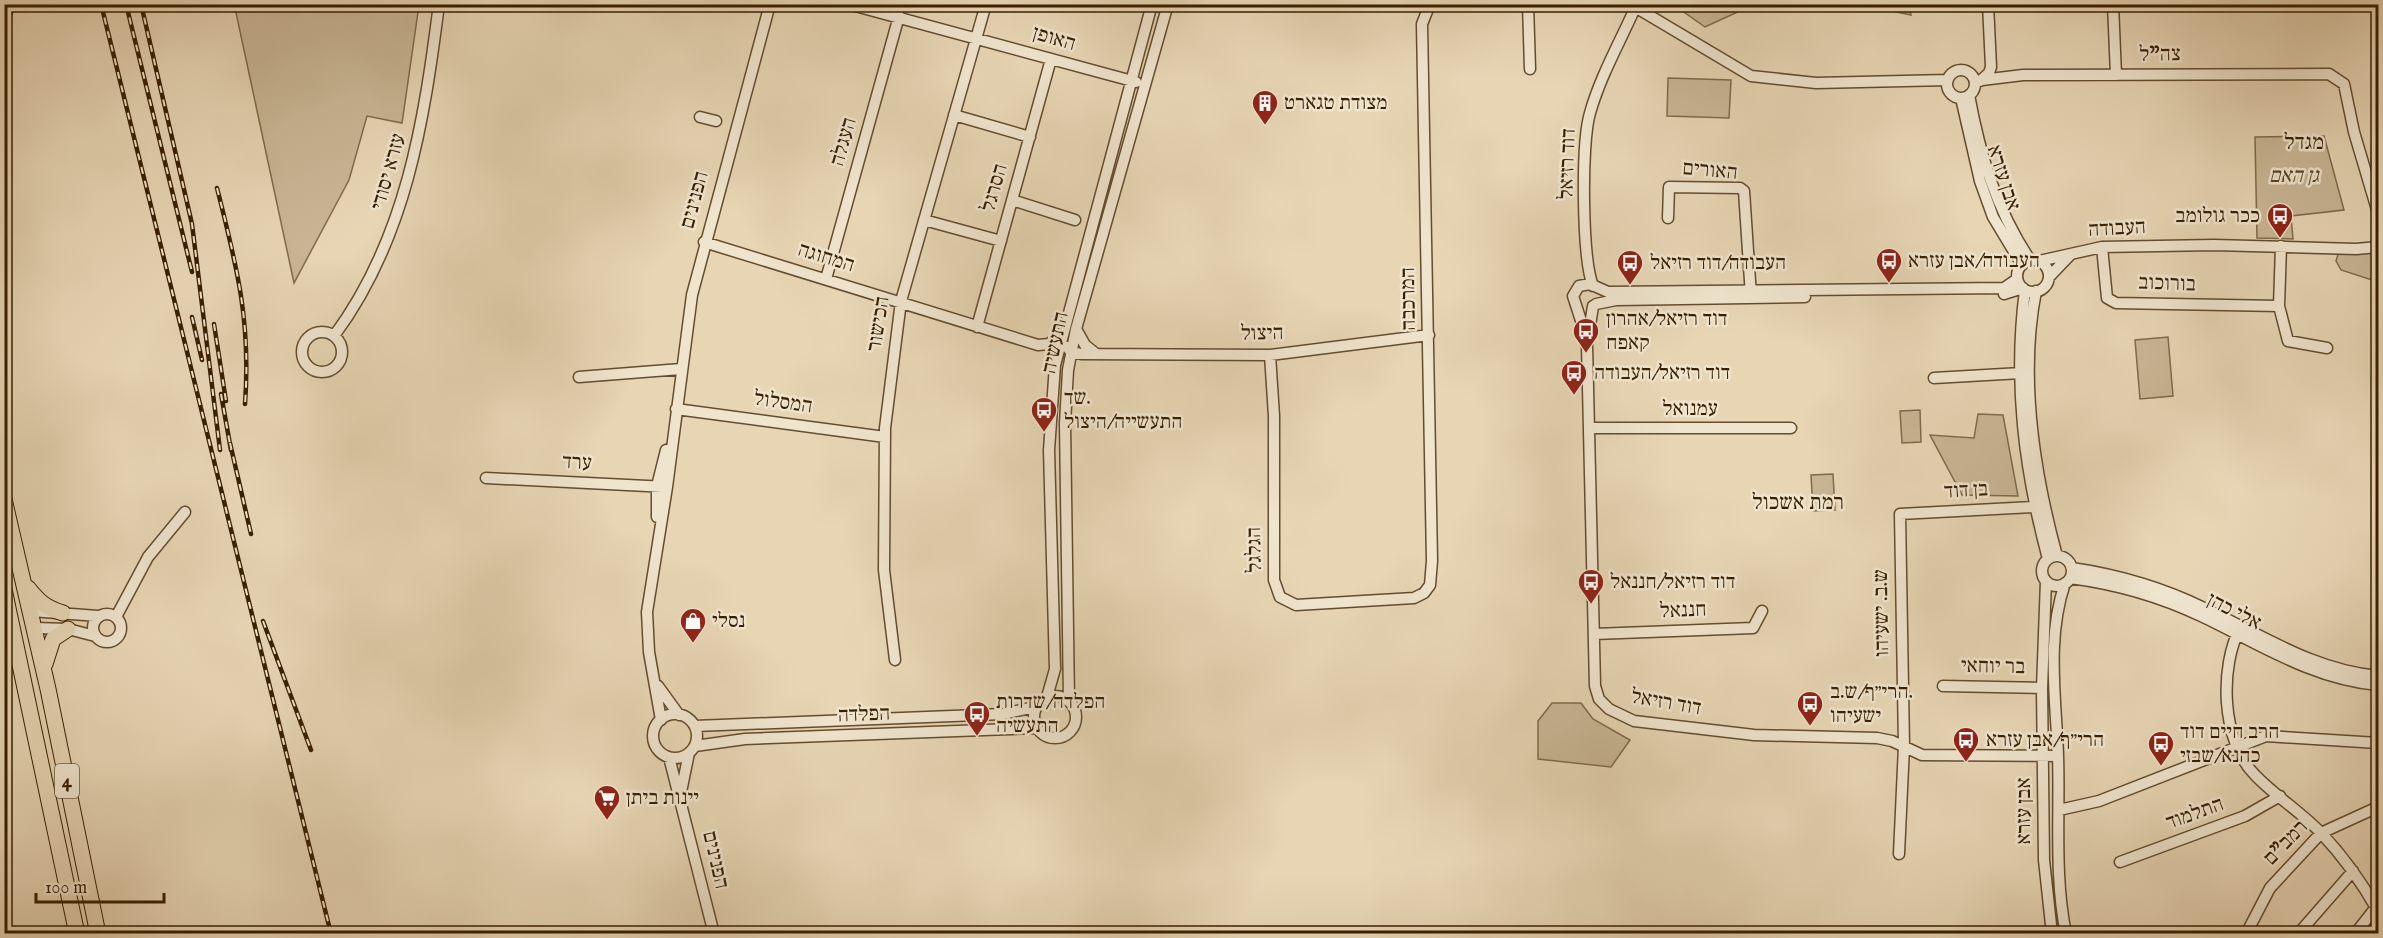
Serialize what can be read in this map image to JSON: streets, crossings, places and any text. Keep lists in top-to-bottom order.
{
  "streets": {
    "highway": ["4"],
    "street": [
      "האופן",
      "צה\"ל",
      "העגלה",
      "דוד רזיאל",
      "האורים",
      "עזרא יסודי",
      "אבן עזרא",
      "הסרגל",
      "הפנינים",
      "העבודה",
      "המחוגה",
      "בורוכוב",
      "המרכבה",
      "הכישור",
      "היצול",
      "התעשיה",
      "המסלול",
      "עמנואל",
      "ערד",
      "בן דוד",
      "הגלגל",
      "חננאל",
      "אלי כהן",
      "ש.ב. ישעיהו",
      "בר יוחאי",
      "הפלדה",
      "התלמוד",
      "רמב\"ם"
    ]
  },
  "crossings": [
    ["האופן", "העגלה"],
    ["האופן", "הסרגל"],
    ["האופן", "הכישור"],
    ["האופן", "התעשיה"],
    ["צה\"ל", "אבן עזרא"],
    ["העגלה", "המחוגה"],
    ["דוד רזיאל", "אבן עזרא"],
    ["דוד רזיאל", "עמנואל"],
    ["דוד רזיאל", "חננאל"],
    ["דוד רזיאל", "ש.ב. ישעיהו"],
    ["אבן עזרא", "העבודה"],
    ["אבן עזרא", "אלי כהן"],
    ["אבן עזרא", "בר יוחאי"],
    ["הסרגל", "המחוגה"],
    ["הפנינים", "המחוגה"],
    ["הפנינים", "המסלול"],
    ["הפנינים", "ערד"],
    ["הפנינים", "הפלדה"],
    ["העבודה", "בורוכוב"],
    ["המחוגה", "הכישור"],
    ["המרכבה", "היצול"],
    ["המרכבה", "הגלגל"],
    ["הכישור", "המסלול"],
    ["היצול", "התעשיה"],
    ["היצול", "הגלגל"],
    ["התעשיה", "הפלדה"],
    ["בן דוד", "ש.ב. ישעיהו"]
  ],
  "districts": ["מגדל", "רמת אשכול"],
  "parks": ["גן האם"],
  "places": {
    "building": ["מצודת טגארט"],
    "bus stop": [
      "ככר גולומב",
      "העבודה/אבן עזרא",
      "העבודה/דוד רזיאל",
      "דוד רזיאל/אהרון קאפח",
      "דוד רזיאל/העבודה",
      "שד. התעשייה/היצול",
      "דוד רזיאל/חננאל",
      "הרי״ף/ש.ב. ישעיהו",
      "הפלדה/שדרות התעשיה",
      "הרי״ף/אבן עזרא",
      "הרב חיים דוד כהנא/שבזי"
    ],
    "shop": ["נסלי"],
    "supermarket": ["יינות ביתן"]
  },
  "scale_bar": "100 m"
}
